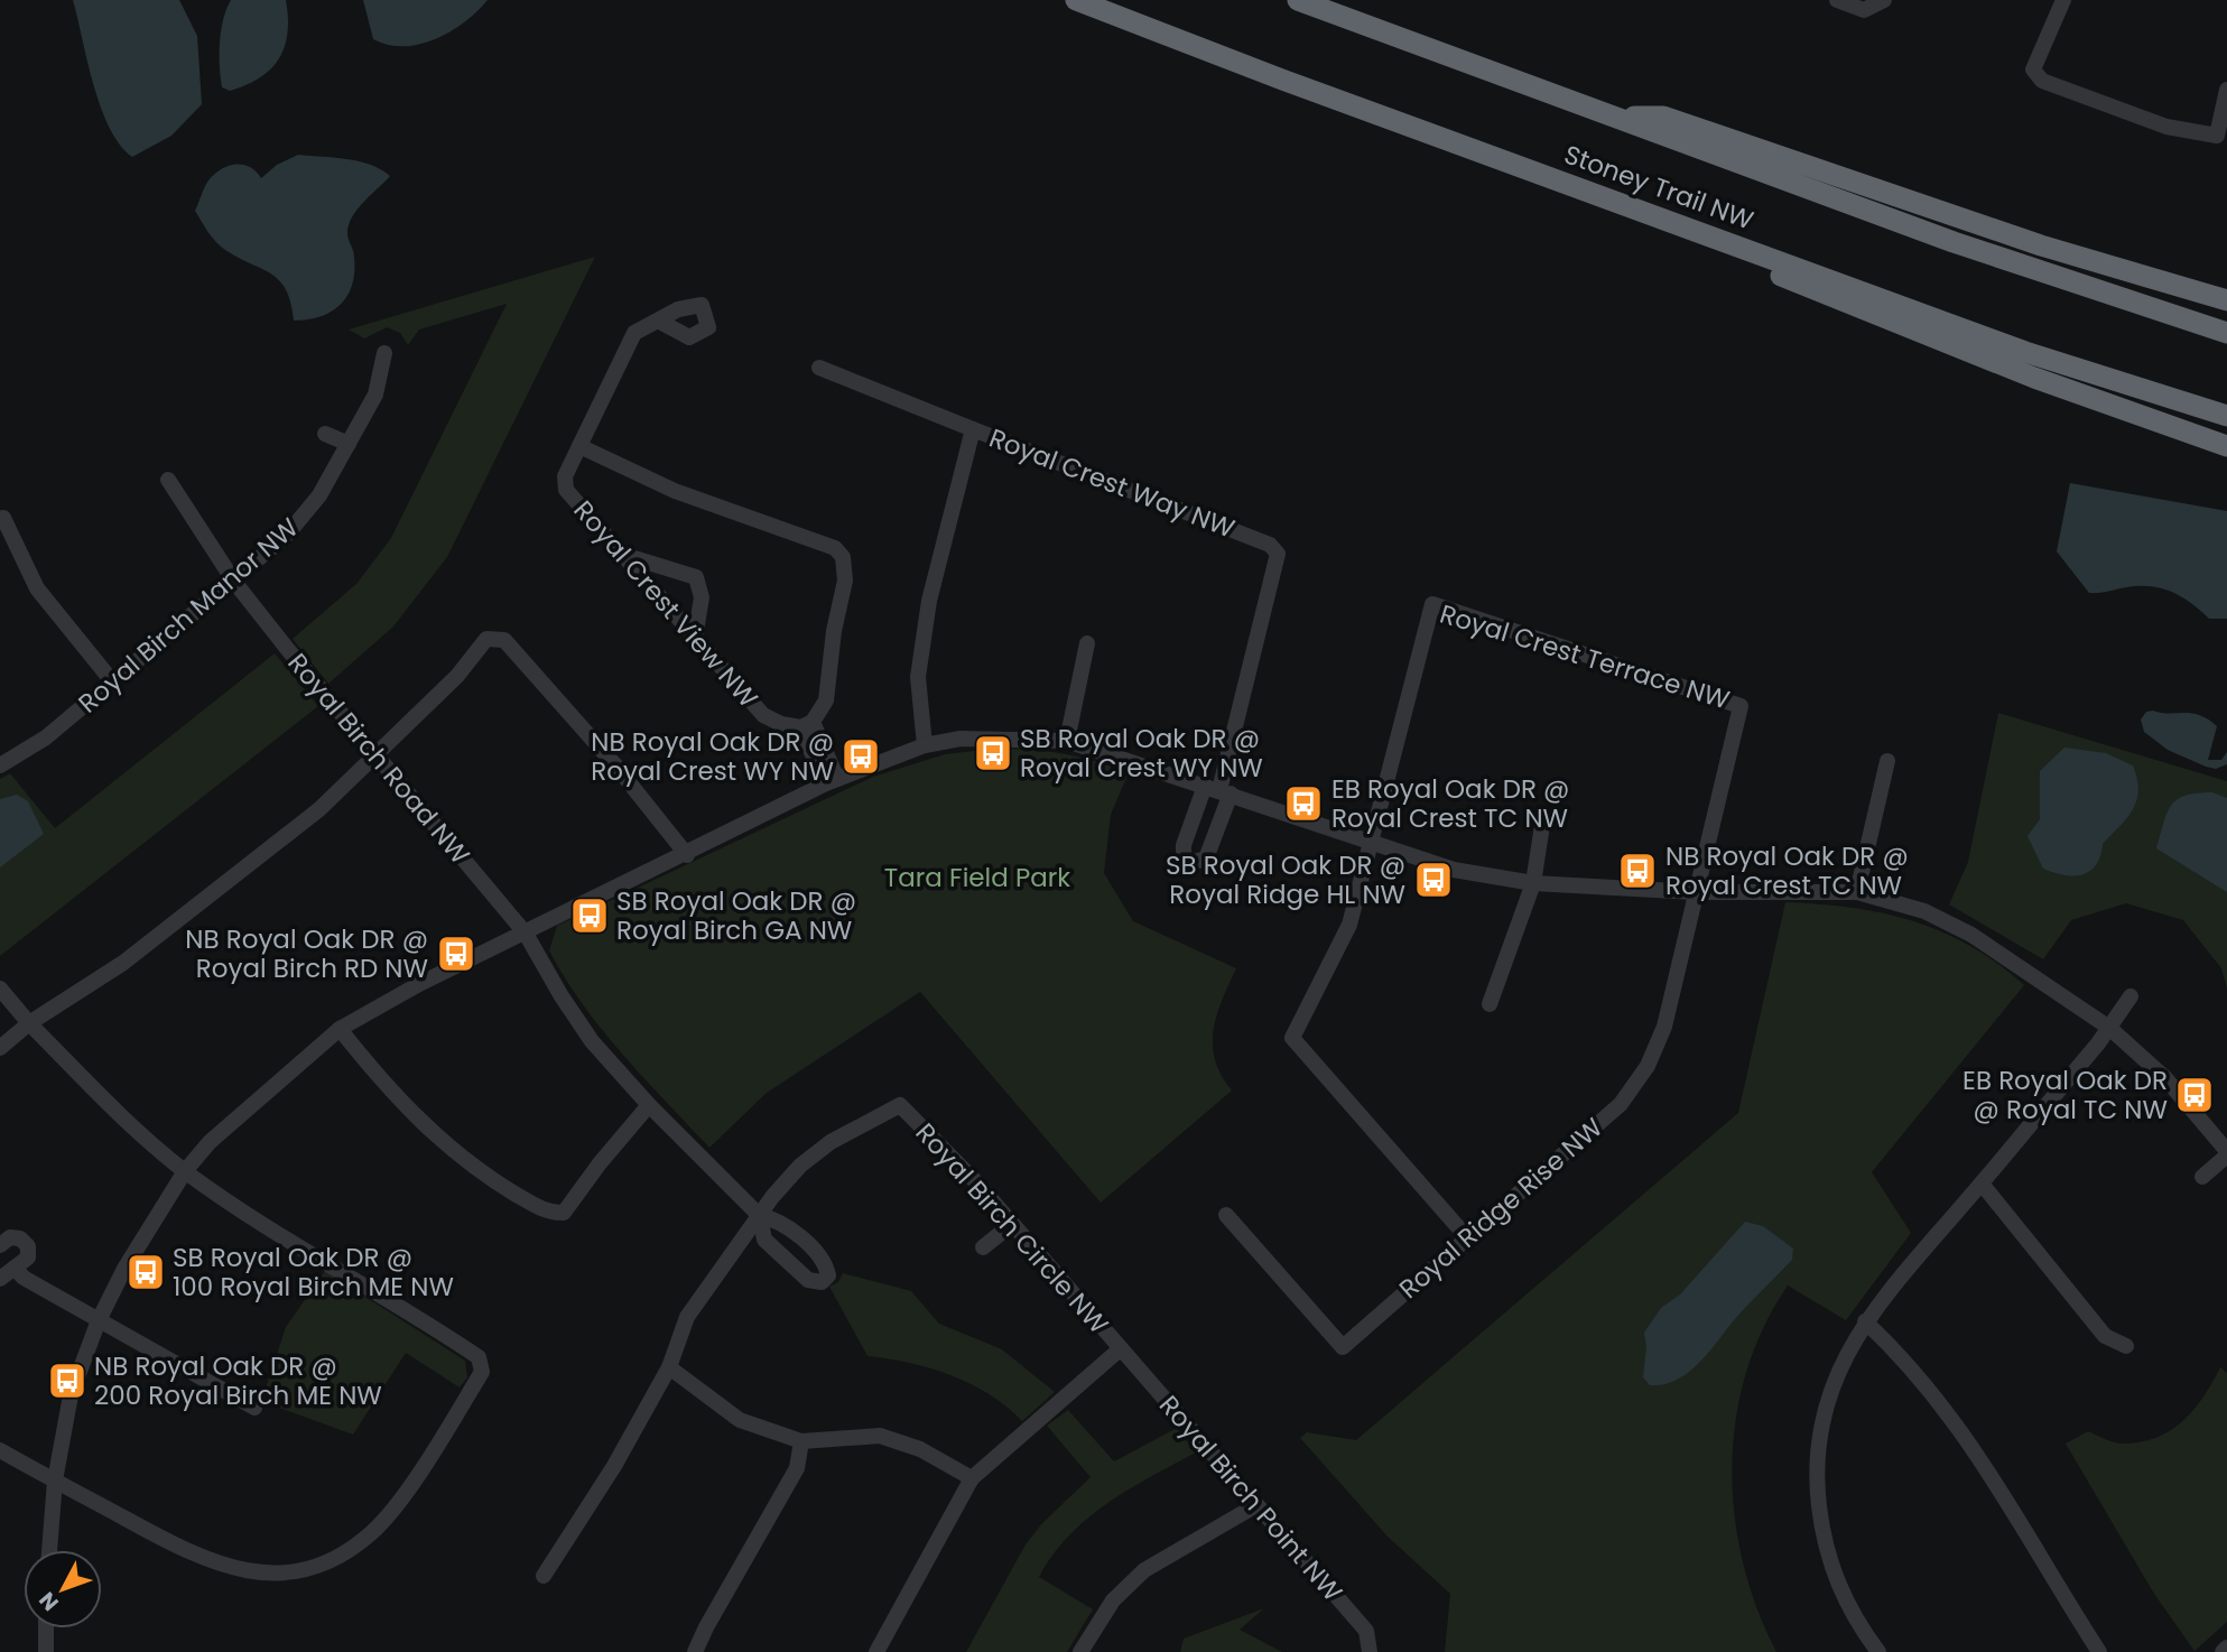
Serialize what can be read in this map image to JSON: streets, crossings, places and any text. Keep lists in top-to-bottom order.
{
  "streets": {
    "highway": ["Stoney Trail NW"],
    "street": [
      "Royal Crest Way NW",
      "Royal Crest View NW",
      "Royal Birch Manor NW",
      "Royal Crest Terrace NW",
      "Royal Birch Road NW",
      "Royal Ridge Rise NW",
      "Royal Birch Circle NW",
      "Royal Birch Point NW"
    ]
  },
  "crossings": [
    ["Royal Birch Manor NW", "Royal Birch Road NW"],
    ["Royal Crest Terrace NW", "Royal Ridge Rise NW"],
    ["Royal Birch Road NW", "Royal Birch Circle NW"],
    ["Royal Birch Circle NW", "Royal Birch Point NW"]
  ],
  "parks": ["Tara Field Park"],
  "places": {
    "bus stop": [
      "SB Royal Oak DR @ Royal Crest WY NW",
      "NB Royal Oak DR @ Royal Crest WY NW",
      "EB Royal Oak DR @ Royal Crest TC NW",
      "NB Royal Oak DR @ Royal Crest TC NW",
      "SB Royal Oak DR @ Royal Ridge HL NW",
      "SB Royal Oak DR @ Royal Birch GA NW",
      "NB Royal Oak DR @ Royal Birch RD NW",
      "EB Royal Oak DR @ Royal TC NW",
      "SB Royal Oak DR @ 100 Royal Birch ME NW",
      "NB Royal Oak DR @ 200 Royal Birch ME NW"
    ]
  },
  "north": "bottom left"
}
